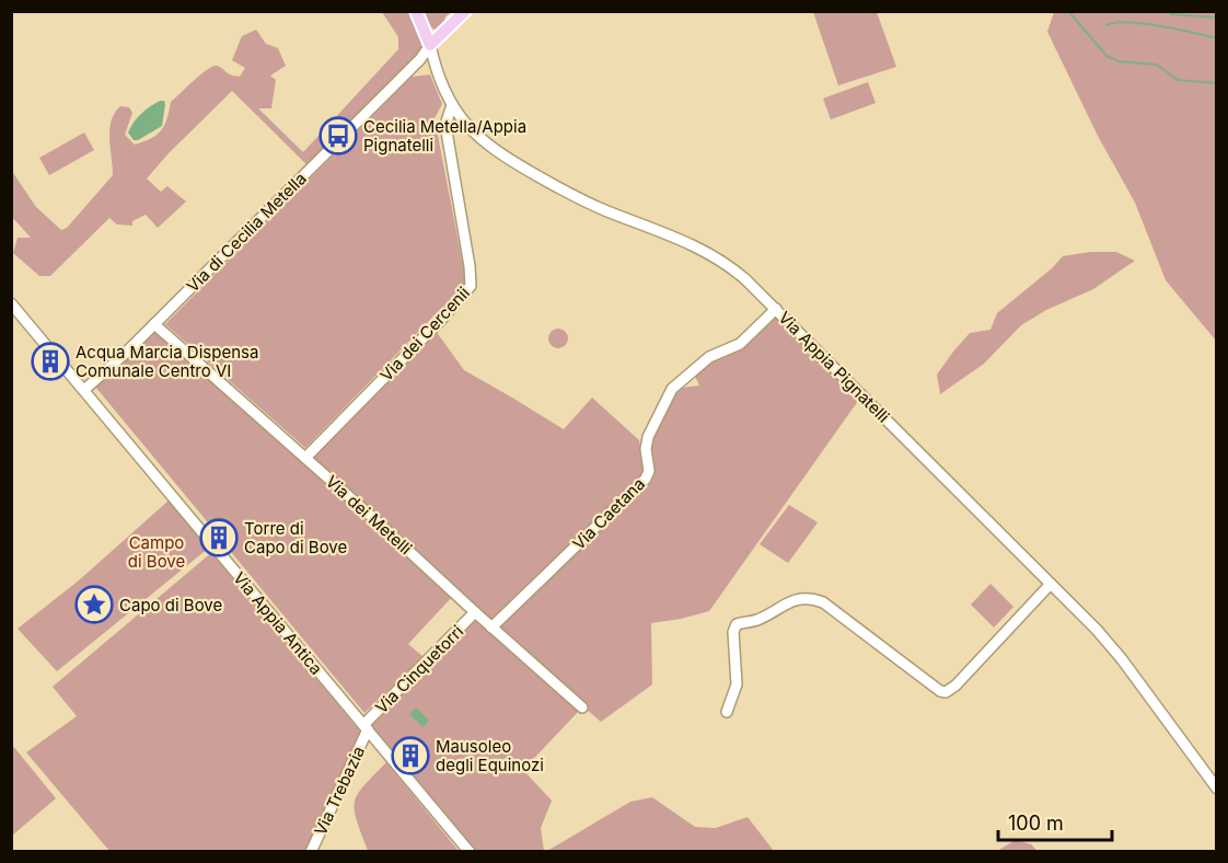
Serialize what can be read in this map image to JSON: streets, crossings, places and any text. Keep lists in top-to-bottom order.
{
  "streets": {
    "main road": ["Via Appia Pignatelli"],
    "street": [
      "Via di Cecilia Metella",
      "Via dei Cercenii",
      "Via Caetana",
      "Via dei Metelli",
      "Via Appia Antica",
      "Via Cinquetorri",
      "Via Trebazia"
    ]
  },
  "crossings": [
    ["Via di Cecilia Metella", "Via Appia Pignatelli"],
    ["Via di Cecilia Metella", "Via dei Metelli"],
    ["Via di Cecilia Metella", "Via Appia Antica"],
    ["Via dei Cercenii", "Via Appia Pignatelli"],
    ["Via dei Cercenii", "Via dei Metelli"],
    ["Via Appia Pignatelli", "Via Caetana"],
    ["Via Caetana", "Via dei Metelli"],
    ["Via dei Metelli", "Via Cinquetorri"],
    ["Via Appia Antica", "Via Cinquetorri"],
    ["Via Appia Antica", "Via Trebazia"],
    ["Via Cinquetorri", "Via Trebazia"]
  ],
  "parks": ["Campo di Bove"],
  "places": {
    "bus stop": ["Cecilia Metella/Appia Pignatelli"],
    "building": ["Acqua Marcia Dispensa Comunale Centro VI", "Torre di Capo di Bove", "Mausoleo degli Equinozi"],
    "place": ["Capo di Bove"]
  },
  "scale_bar": "100 m"
}
